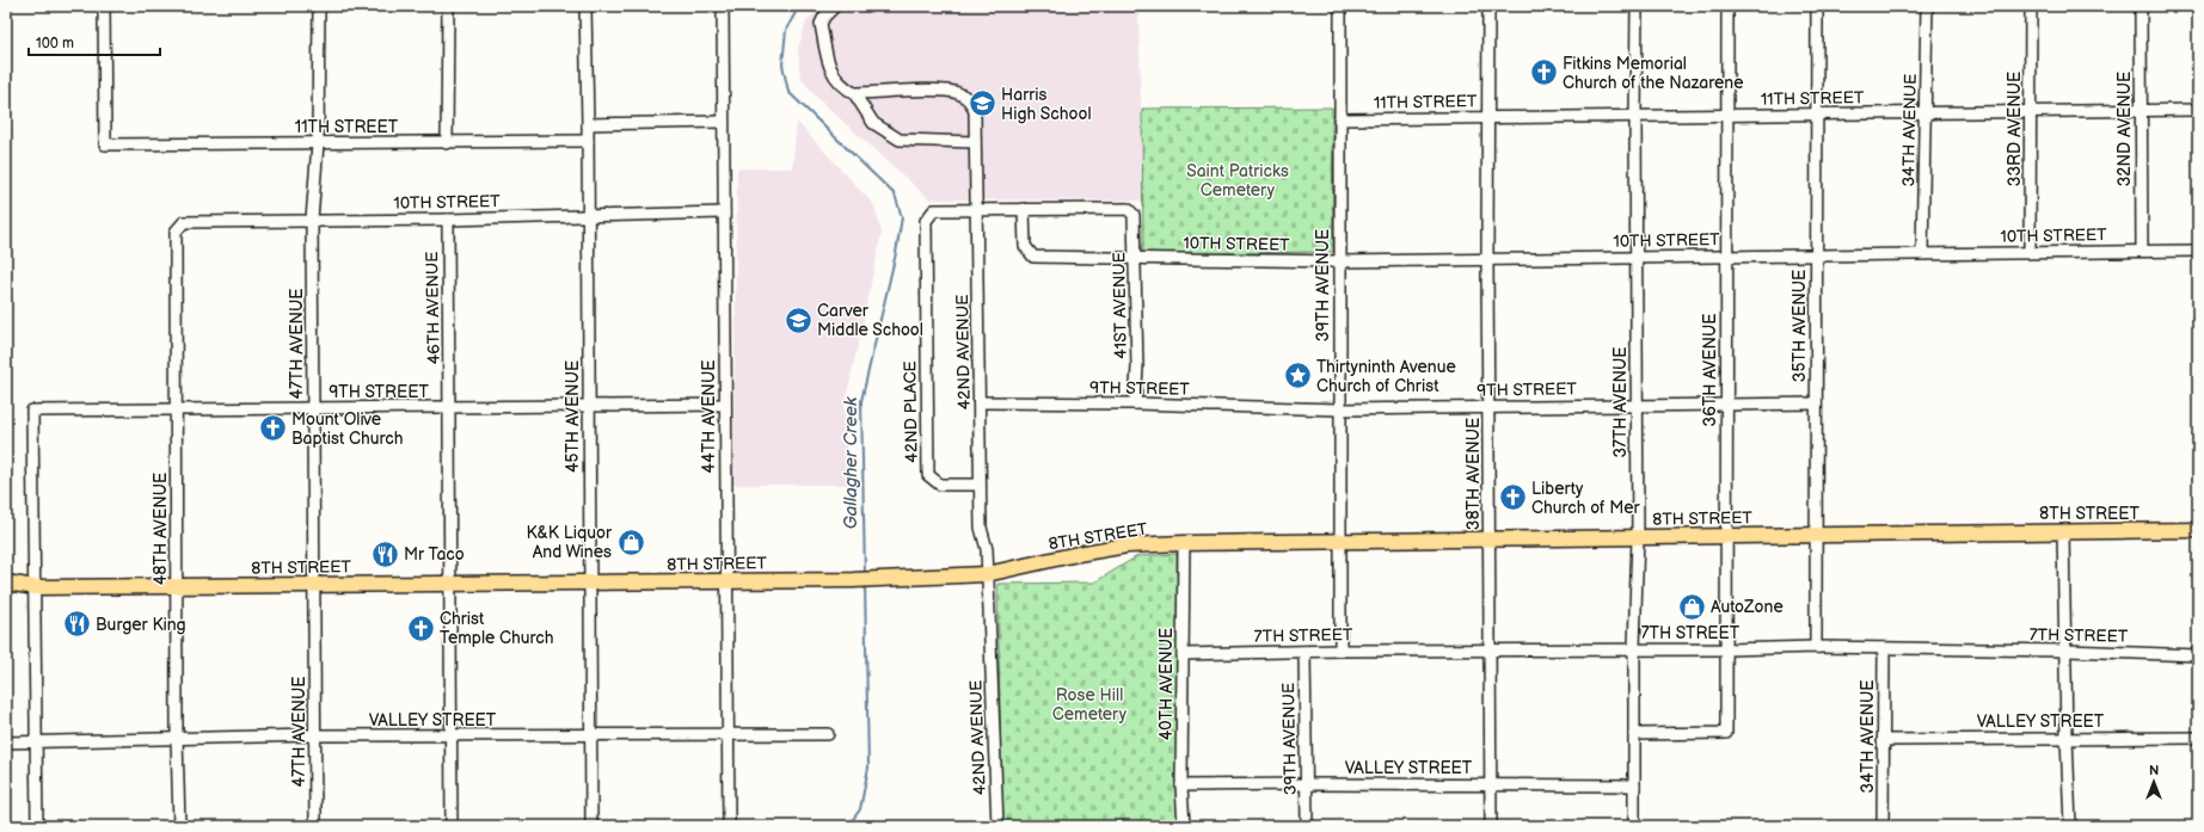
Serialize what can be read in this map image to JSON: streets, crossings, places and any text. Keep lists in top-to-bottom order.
{
  "streets": {
    "main road": ["8TH STREET"],
    "street": [
      "11TH STREET",
      "33RD AVENUE",
      "32ND AVENUE",
      "34TH AVENUE",
      "10TH STREET",
      "39TH AVENUE",
      "41ST AVENUE",
      "46TH AVENUE",
      "35TH AVENUE",
      "47TH AVENUE",
      "42ND AVENUE",
      "36TH AVENUE",
      "9TH STREET",
      "37TH AVENUE",
      "42ND PLACE",
      "45TH AVENUE",
      "44TH AVENUE",
      "38TH AVENUE",
      "48TH AVENUE",
      "7TH STREET",
      "40TH AVENUE",
      "VALLEY STREET"
    ]
  },
  "crossings": [
    ["11TH STREET", "33RD AVENUE"],
    ["11TH STREET", "32ND AVENUE"],
    ["11TH STREET", "34TH AVENUE"],
    ["11TH STREET", "39TH AVENUE"],
    ["11TH STREET", "35TH AVENUE"],
    ["11TH STREET", "47TH AVENUE"],
    ["11TH STREET", "36TH AVENUE"],
    ["11TH STREET", "37TH AVENUE"],
    ["11TH STREET", "45TH AVENUE"],
    ["11TH STREET", "38TH AVENUE"],
    ["33RD AVENUE", "10TH STREET"],
    ["32ND AVENUE", "10TH STREET"],
    ["34TH AVENUE", "10TH STREET"],
    ["34TH AVENUE", "7TH STREET"],
    ["34TH AVENUE", "VALLEY STREET"],
    ["10TH STREET", "39TH AVENUE"],
    ["10TH STREET", "41ST AVENUE"],
    ["10TH STREET", "46TH AVENUE"],
    ["10TH STREET", "35TH AVENUE"],
    ["10TH STREET", "47TH AVENUE"],
    ["10TH STREET", "36TH AVENUE"],
    ["10TH STREET", "37TH AVENUE"],
    ["10TH STREET", "45TH AVENUE"],
    ["10TH STREET", "44TH AVENUE"],
    ["10TH STREET", "38TH AVENUE"],
    ["10TH STREET", "48TH AVENUE"],
    ["39TH AVENUE", "9TH STREET"],
    ["39TH AVENUE", "8TH STREET"],
    ["39TH AVENUE", "7TH STREET"],
    ["39TH AVENUE", "VALLEY STREET"],
    ["41ST AVENUE", "9TH STREET"],
    ["46TH AVENUE", "9TH STREET"],
    ["46TH AVENUE", "8TH STREET"],
    ["46TH AVENUE", "VALLEY STREET"],
    ["35TH AVENUE", "9TH STREET"],
    ["35TH AVENUE", "8TH STREET"],
    ["35TH AVENUE", "7TH STREET"],
    ["47TH AVENUE", "9TH STREET"],
    ["47TH AVENUE", "8TH STREET"],
    ["47TH AVENUE", "VALLEY STREET"],
    ["42ND AVENUE", "9TH STREET"],
    ["42ND AVENUE", "42ND PLACE"],
    ["42ND AVENUE", "8TH STREET"],
    ["36TH AVENUE", "9TH STREET"],
    ["36TH AVENUE", "37TH AVENUE"],
    ["36TH AVENUE", "8TH STREET"],
    ["36TH AVENUE", "7TH STREET"],
    ["9TH STREET", "37TH AVENUE"],
    ["9TH STREET", "45TH AVENUE"],
    ["9TH STREET", "44TH AVENUE"],
    ["9TH STREET", "38TH AVENUE"],
    ["9TH STREET", "8TH STREET"],
    ["9TH STREET", "48TH AVENUE"],
    ["37TH AVENUE", "8TH STREET"],
    ["37TH AVENUE", "7TH STREET"],
    ["37TH AVENUE", "VALLEY STREET"],
    ["45TH AVENUE", "8TH STREET"],
    ["45TH AVENUE", "VALLEY STREET"],
    ["44TH AVENUE", "8TH STREET"],
    ["44TH AVENUE", "VALLEY STREET"],
    ["38TH AVENUE", "8TH STREET"],
    ["38TH AVENUE", "7TH STREET"],
    ["38TH AVENUE", "VALLEY STREET"],
    ["8TH STREET", "48TH AVENUE"],
    ["8TH STREET", "40TH AVENUE"],
    ["48TH AVENUE", "VALLEY STREET"],
    ["7TH STREET", "40TH AVENUE"],
    ["40TH AVENUE", "VALLEY STREET"]
  ],
  "water": ["Gallagher Creek"],
  "parks": ["Saint Patricks Cemetery", "Rose Hill Cemetery"],
  "places": {
    "church": [
      "Fitkins Memorial Church of the Nazarene",
      "Mount Olive Baptist Church",
      "Liberty Church of Mer",
      "Christ Temple Church"
    ],
    "school or university": ["Harris High School", "Carver Middle School"],
    "place": ["Thirtyninth Avenue Church of Christ"],
    "shop": ["K&K Liquor And Wines", "AutoZone"],
    "restaurant": ["Mr Taco", "Burger King"]
  },
  "scale_bar": "100 m",
  "north": "top"
}
